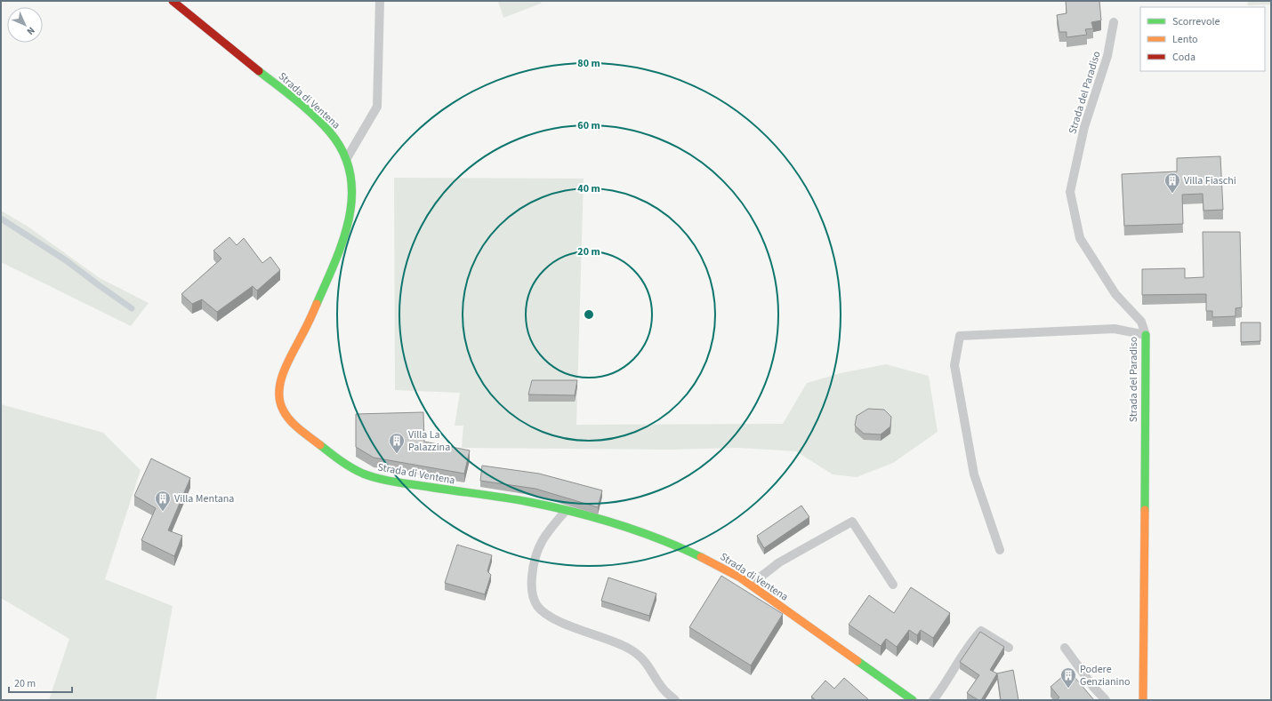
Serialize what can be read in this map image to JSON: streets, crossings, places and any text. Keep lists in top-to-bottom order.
{
  "streets": {
    "street": ["Strada del Paradiso", "Strada di Ventena"]
  },
  "places": {
    "building": [
      "Villa Fiaschi",
      "Villa La Palazzina",
      "Villa Mentana",
      "Podere Genzianino"
    ]
  },
  "legend": ["Scorrevole", "Lento", "Coda"],
  "scale_bar": "20 m",
  "north": "bottom right",
  "rings": [
    "80 m",
    "60 m",
    "40 m",
    "20 m"
  ]
}
